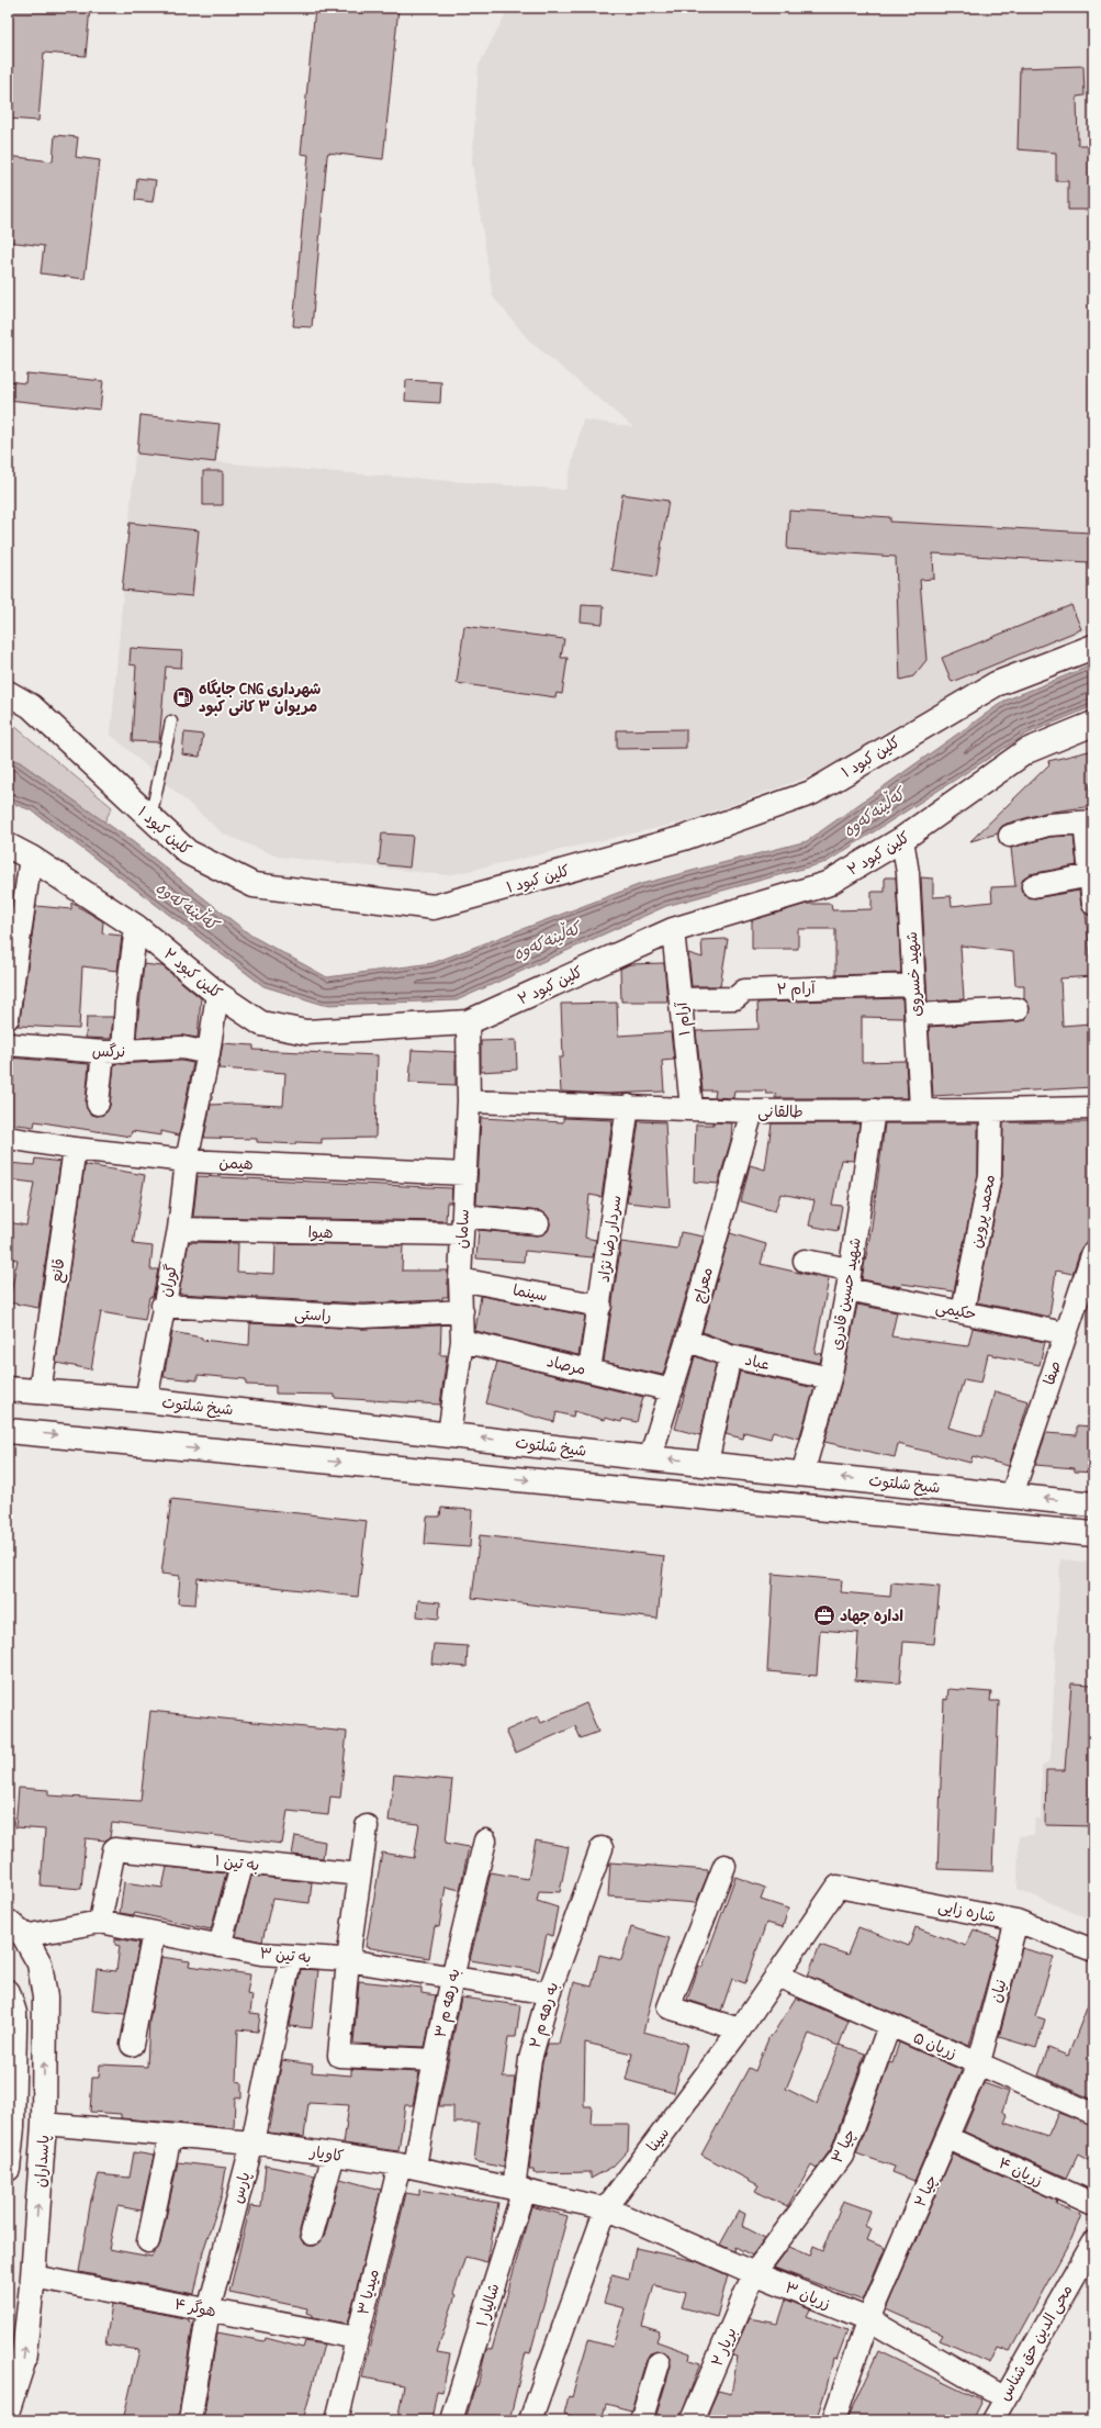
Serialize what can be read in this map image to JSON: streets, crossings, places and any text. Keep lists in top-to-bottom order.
{
  "streets": {
    "main road": [
      "کلین کبود ۱",
      "کلین کبود ۲",
      "شیخ شلتوت",
      "پاسداران"
    ],
    "street": [
      "شهید خسروی",
      "آرام ۲",
      "آرام ۱",
      "نرگس",
      "طالقانی",
      "هیمن",
      "محمد پروین",
      "سامان",
      "هیوا",
      "سردار رضا نژاد",
      "قانع",
      "گوران",
      "معراج",
      "سینما",
      "شهید حسین قادری",
      "حکیمی",
      "راستی",
      "عباد",
      "مرصاد",
      "صفا",
      "به تین ۱",
      "شاره زایی",
      "به تین ۳",
      "نیان",
      "به رهه م ۳",
      "به رهه م ۲",
      "زریان ۵",
      "سینا",
      "چیا ۳",
      "کاویار",
      "زریان ۴",
      "پارس",
      "چیا ۲",
      "میدیا ۳",
      "زریان ۳",
      "شالیار ۱",
      "هوگر ۴",
      "محی الدین حق شناس",
      "بریار ۲"
    ]
  },
  "crossings": [
    ["کلین کبود ۲", "شهید خسروی"],
    ["کلین کبود ۲", "آرام ۱"],
    ["کلین کبود ۲", "سامان"],
    ["کلین کبود ۲", "گوران"],
    ["شهید خسروی", "آرام ۲"],
    ["شهید خسروی", "طالقانی"],
    ["آرام ۲", "آرام ۱"],
    ["آرام ۱", "طالقانی"],
    ["نرگس", "گوران"],
    ["طالقانی", "محمد پروین"],
    ["طالقانی", "سامان"],
    ["طالقانی", "سردار رضا نژاد"],
    ["طالقانی", "معراج"],
    ["طالقانی", "شهید حسین قادری"],
    ["هیمن", "سامان"],
    ["هیمن", "قانع"],
    ["هیمن", "گوران"],
    ["محمد پروین", "حکیمی"],
    ["سامان", "هیوا"],
    ["سامان", "سینما"],
    ["سامان", "راستی"],
    ["سامان", "مرصاد"],
    ["سامان", "شیخ شلتوت"],
    ["هیوا", "گوران"],
    ["سردار رضا نژاد", "سینما"],
    ["سردار رضا نژاد", "مرصاد"],
    ["قانع", "شیخ شلتوت"],
    ["گوران", "راستی"],
    ["گوران", "شیخ شلتوت"],
    ["معراج", "عباد"],
    ["معراج", "مرصاد"],
    ["معراج", "شیخ شلتوت"],
    ["شهید حسین قادری", "حکیمی"],
    ["شهید حسین قادری", "عباد"],
    ["شهید حسین قادری", "شیخ شلتوت"],
    ["حکیمی", "صفا"],
    ["صفا", "شیخ شلتوت"],
    ["به تین ۱", "به تین ۳"],
    ["شاره زایی", "نیان"],
    ["شاره زایی", "سینا"],
    ["به تین ۳", "به رهه م ۳"],
    ["به تین ۳", "به رهه م ۲"],
    ["به تین ۳", "پاسداران"],
    ["به تین ۳", "پارس"],
    ["نیان", "زریان ۵"],
    ["نیان", "چیا ۲"],
    ["به رهه م ۳", "کاویار"],
    ["به رهه م ۳", "میدیا ۳"],
    ["به رهه م ۲", "کاویار"],
    ["به رهه م ۲", "شالیار ۱"],
    ["زریان ۵", "سینا"],
    ["زریان ۵", "چیا ۳"],
    ["زریان ۵", "چیا ۲"],
    ["سینا", "کاویار"],
    ["سینا", "زریان ۳"],
    ["چیا ۳", "زریان ۳"],
    ["چیا ۳", "بریار ۲"],
    ["کاویار", "پاسداران"],
    ["کاویار", "پارس"],
    ["کاویار", "میدیا ۳"],
    ["کاویار", "زریان ۳"],
    ["کاویار", "شالیار ۱"],
    ["پاسداران", "هوگر ۴"],
    ["زریان ۴", "چیا ۲"],
    ["پارس", "هوگر ۴"],
    ["چیا ۲", "زریان ۳"],
    ["میدیا ۳", "هوگر ۴"],
    ["زریان ۳", "محی الدین حق شناس"],
    ["زریان ۳", "بریار ۲"]
  ],
  "water": ["کەڵینەکەوە"],
  "places": {
    "fuel station": ["جایگاه CNG شهرداری مریوان ۳ کانی کبود"],
    "office": ["اداره جهاد"]
  }
}
